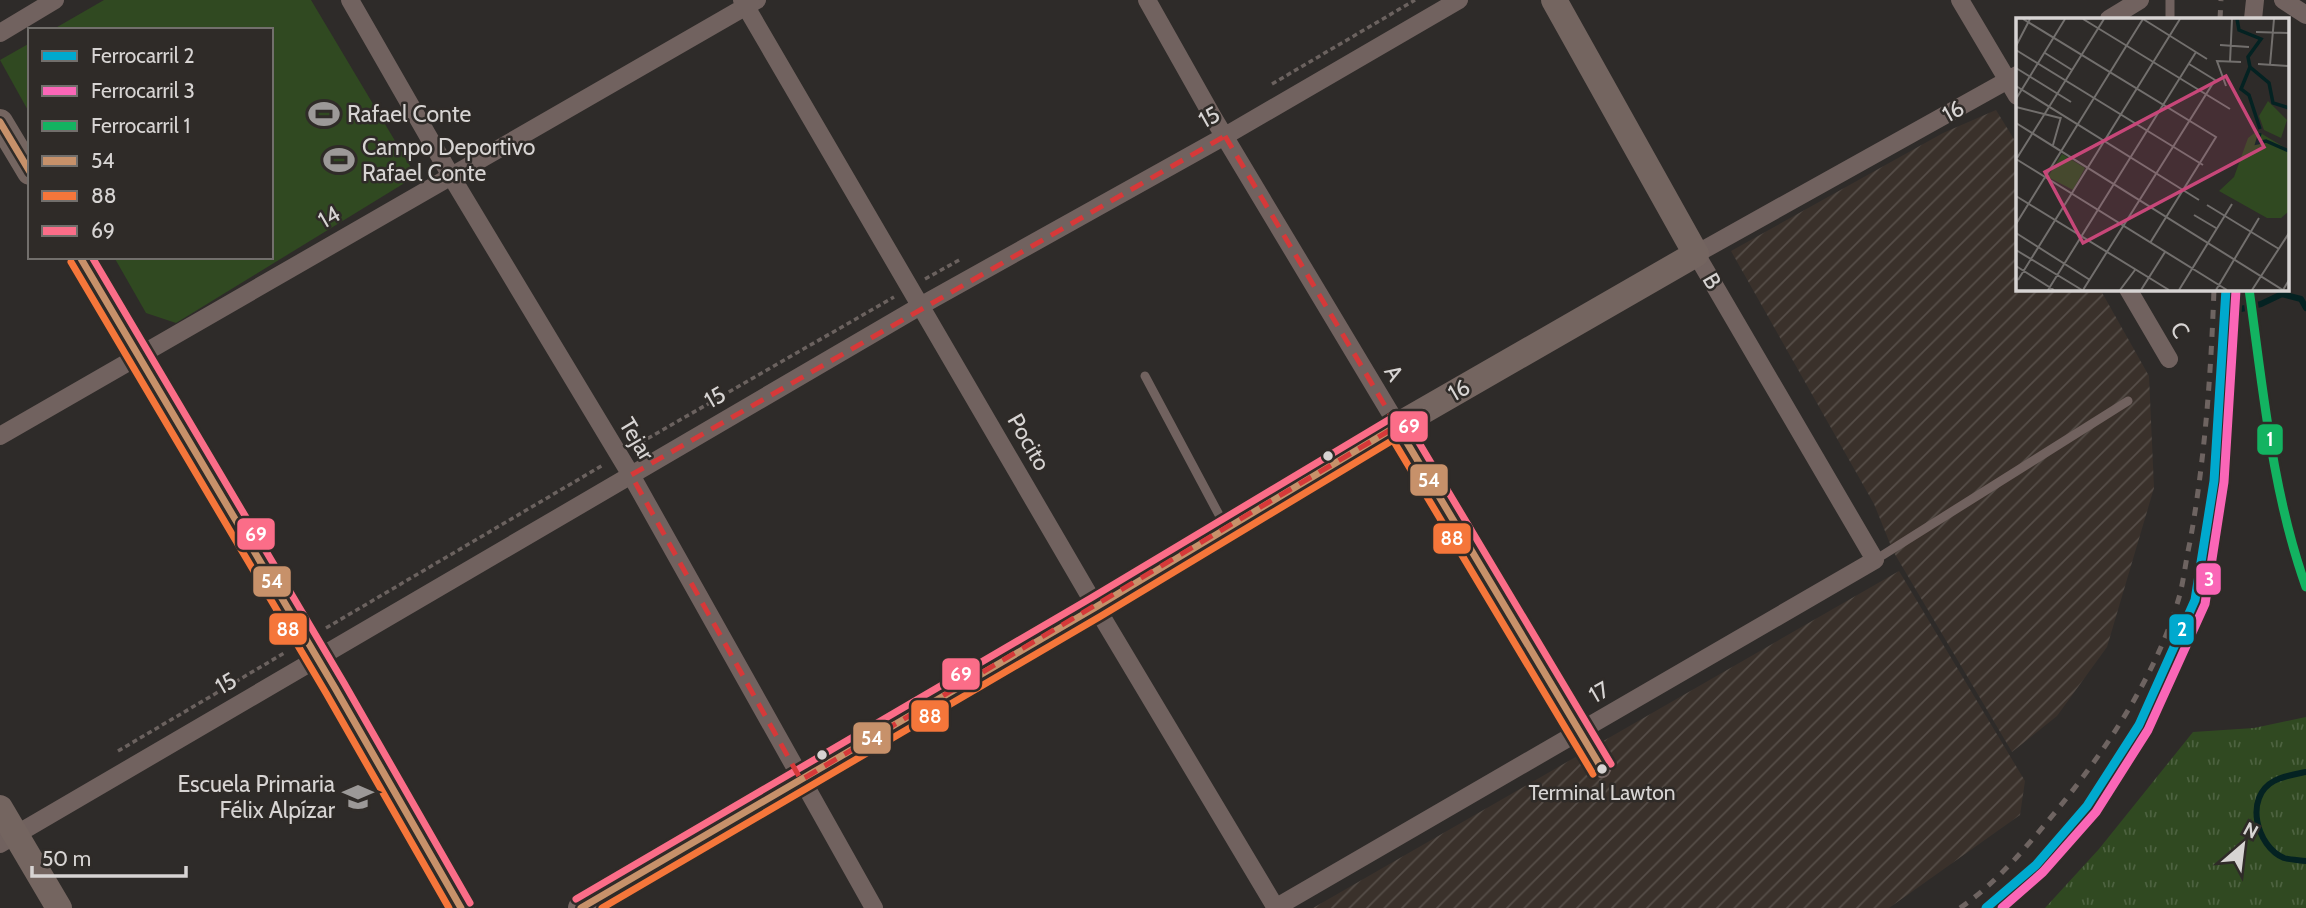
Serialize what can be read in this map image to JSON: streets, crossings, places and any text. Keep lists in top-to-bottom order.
{
  "streets": {
    "street": [
      "16",
      "15",
      "14",
      "B",
      "C",
      "A",
      "Tejar",
      "Pocito",
      "17"
    ]
  },
  "crossings": [
    ["16", "B"],
    ["16", "A"],
    ["16", "Tejar"],
    ["16", "Pocito"],
    ["15", "A"],
    ["15", "Tejar"],
    ["15", "Pocito"],
    ["14", "Tejar"],
    ["14", "Pocito"],
    ["B", "17"],
    ["A", "17"],
    ["Pocito", "17"]
  ],
  "places": {
    "sports": ["Rafael Conte", "Campo Deportivo Rafael Conte"],
    "other": ["Terminal Lawton"],
    "school or university": ["Escuela Primaria Félix Alpízar"]
  },
  "lines": [
    "transit line 54",
    "transit line 69",
    "transit line 88",
    "rail line 2",
    "rail line 3",
    "rail line 1"
  ],
  "legend": [
    "Ferrocarril 2",
    "Ferrocarril 3",
    "Ferrocarril 1",
    "54",
    "88",
    "69"
  ],
  "scale_bar": "50 m",
  "north": "top right"
}
